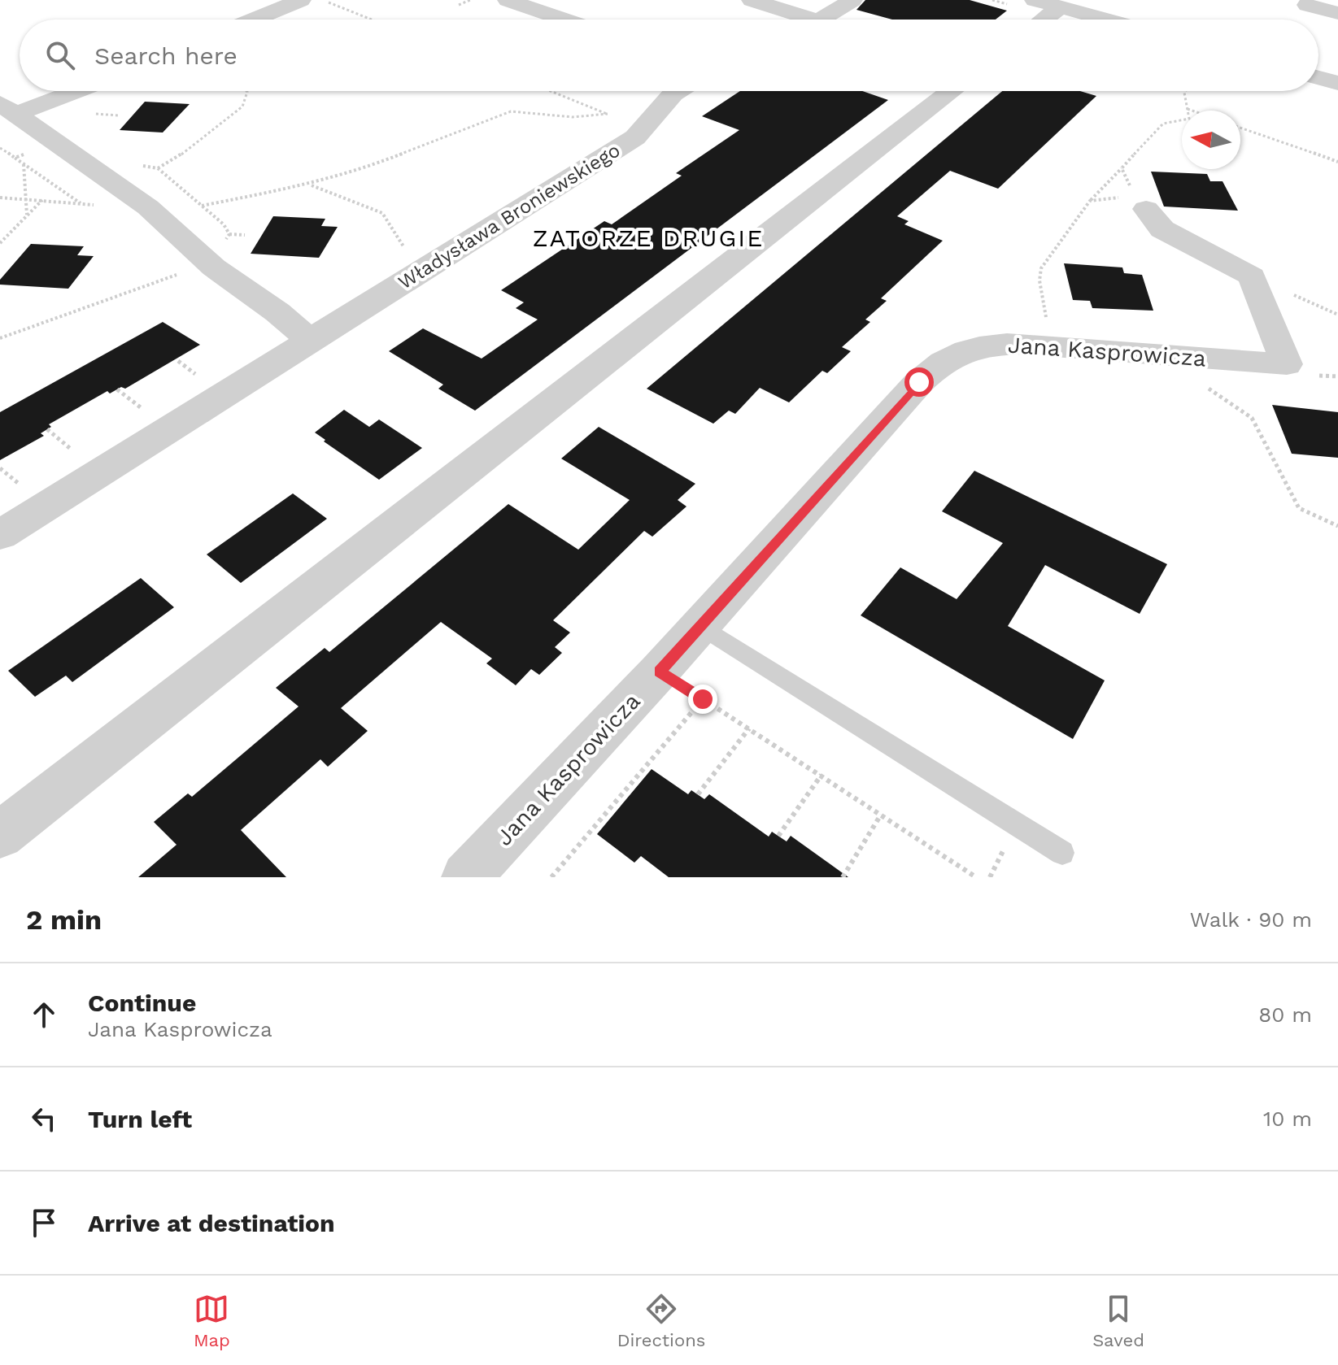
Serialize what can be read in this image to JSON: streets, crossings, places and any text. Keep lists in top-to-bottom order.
{
  "streets": {
    "street": ["Władysława Broniewskiego", "Jana Kasprowicza"]
  },
  "districts": ["ZATORZE DRUGIE"],
  "north": "left",
  "page": {
    "search": "Search here",
    "heading": ["2 min", "Walk · 90 m"],
    "list": [
      ["Continue", "Jana Kasprowicza", "80 m"],
      ["Turn left", "10 m"],
      "Arrive at destination"
    ],
    "nav": ["Map", "Directions", "Saved"]
  }
}
